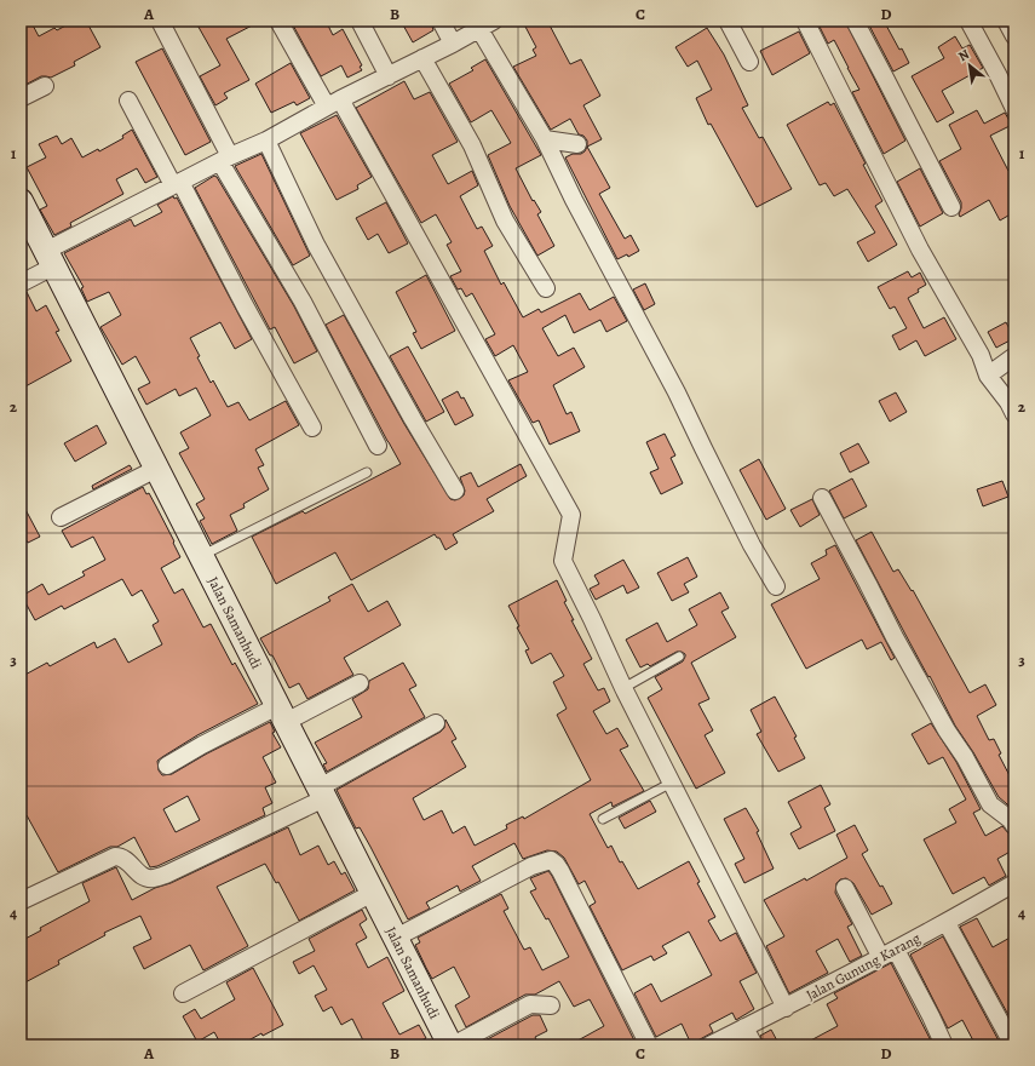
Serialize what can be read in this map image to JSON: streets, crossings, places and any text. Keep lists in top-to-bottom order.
{
  "streets": {
    "street": ["Jalan Samanhudi", "Jalan Gunung Karang"]
  },
  "north": "top left",
  "grid": {
    "columns": [
      "A",
      "B",
      "C",
      "D"
    ],
    "rows": [
      "1",
      "2",
      "3",
      "4"
    ]
  }
}
